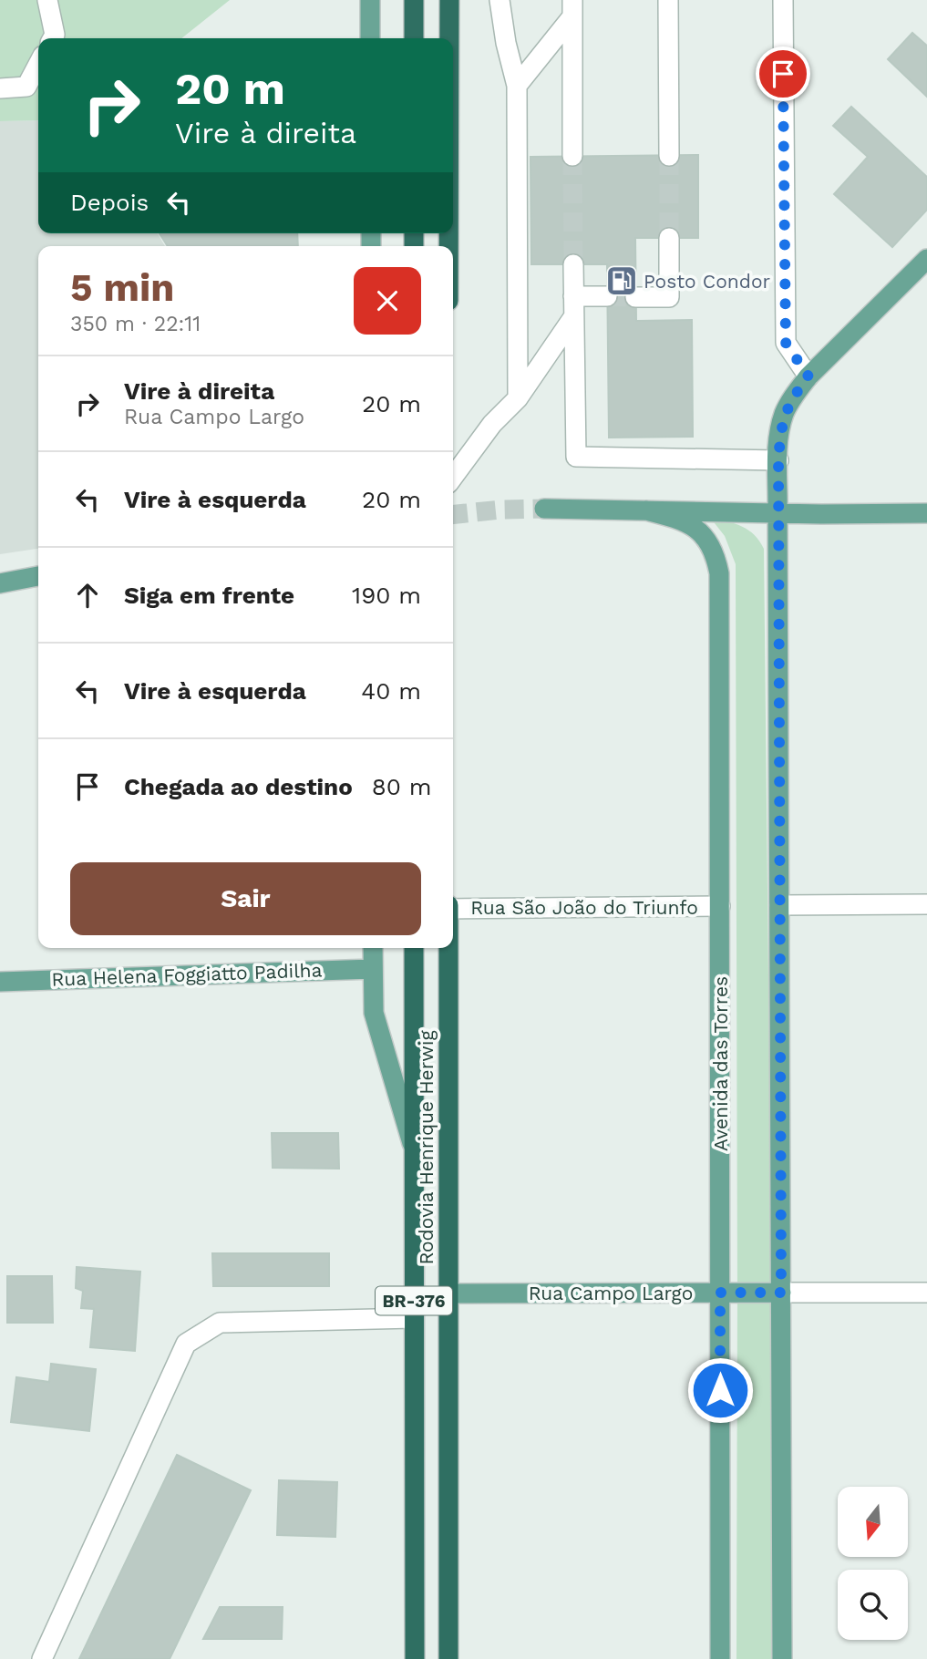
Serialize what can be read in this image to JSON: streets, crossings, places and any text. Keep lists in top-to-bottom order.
{
  "streets": {
    "highway": ["Rodovia Henrique Herwig", "BR-376"],
    "main road": ["Rua Helena Foggiatto Padilha", "Avenida das Torres", "Rua Campo Largo"],
    "street": ["Rua São João do Triunfo"]
  },
  "crossings": [
    ["Rua São João do Triunfo", "Avenida das Torres"],
    ["Avenida das Torres", "Rua Campo Largo"],
    ["Rodovia Henrique Herwig", "Rua Campo Largo"]
  ],
  "places": {
    "fuel station": ["Posto Condor"]
  },
  "north": "bottom",
  "page": {
    "turn": ["20 m", "Vire à direita"],
    "then": "Depois",
    "heading": ["5 min", "350 m · 22:11"],
    "list": [
      {
        "name": "Vire à direita",
        "note": "Rua Campo Largo",
        "value": "20 m"
      },
      {
        "name": "Vire à esquerda",
        "value": "20 m"
      },
      {
        "name": "Siga em frente",
        "value": "190 m"
      },
      {
        "name": "Vire à esquerda",
        "value": "40 m"
      },
      {
        "name": "Chegada ao destino",
        "value": "80 m"
      }
    ],
    "buttons": "Sair"
  }
}
